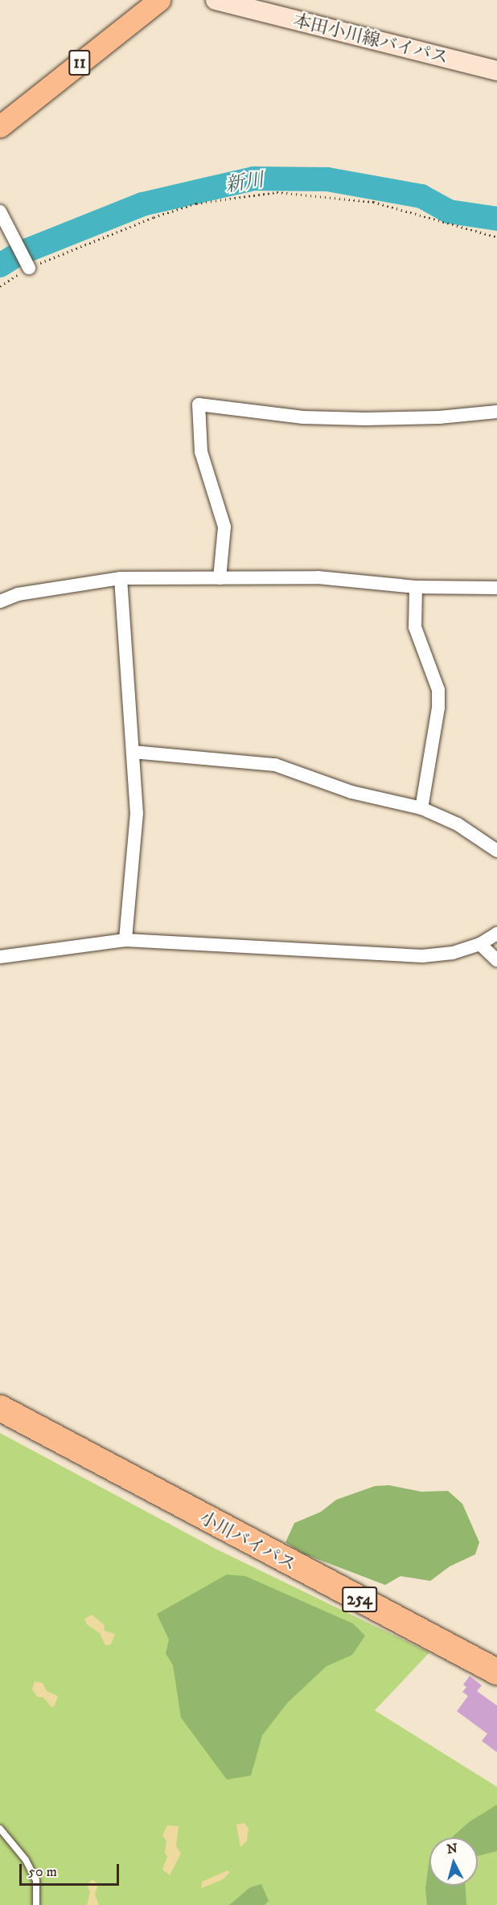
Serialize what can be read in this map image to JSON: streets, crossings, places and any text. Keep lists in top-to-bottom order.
{
  "streets": {
    "highway": ["小川バイパス", "254"],
    "main road": ["本田小川線バイパス", "11"]
  },
  "water": ["新川"],
  "scale_bar": "50 m",
  "north": "top"
}
